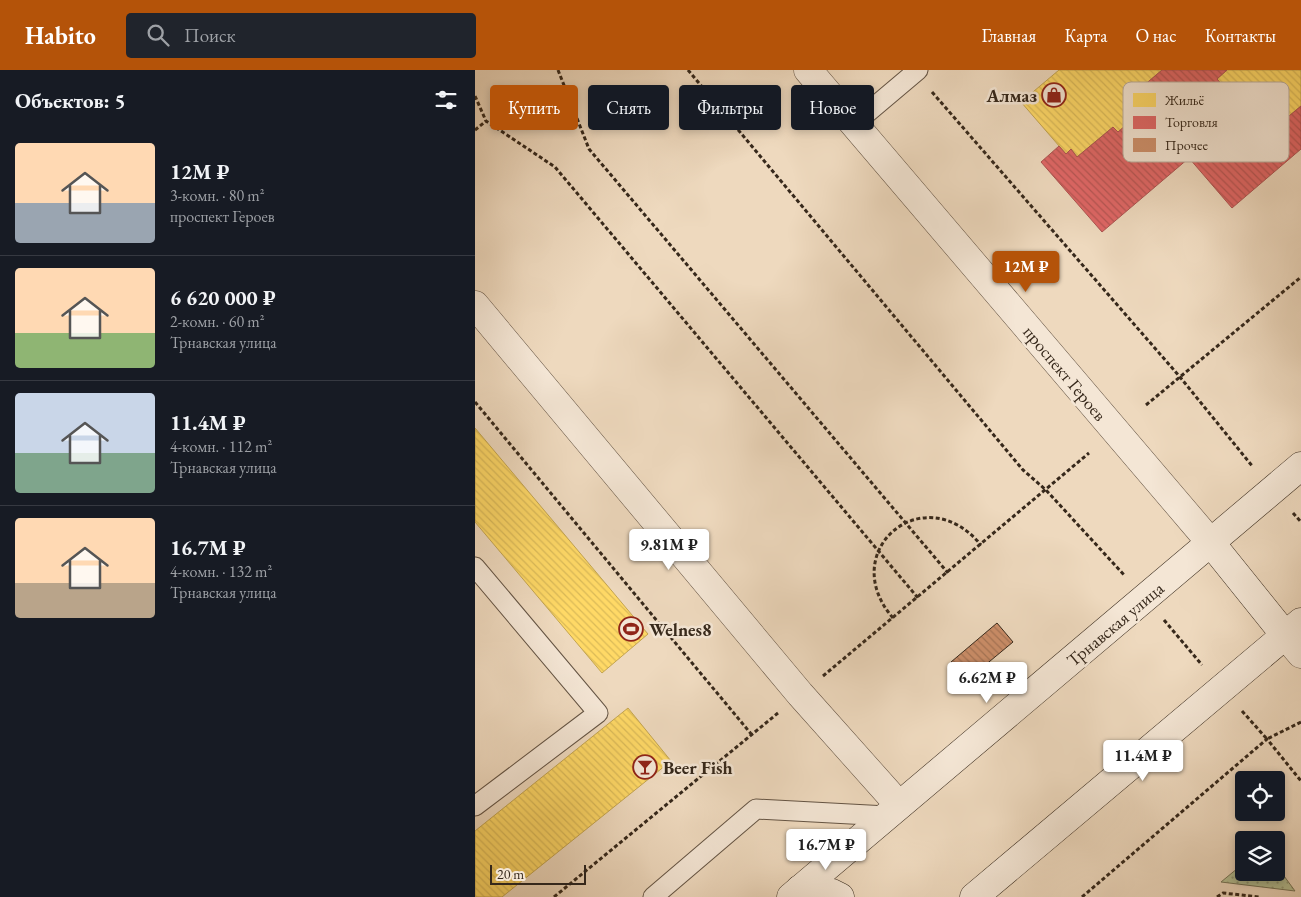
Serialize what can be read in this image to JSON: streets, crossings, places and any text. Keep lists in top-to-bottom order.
{
  "streets": {
    "street": ["проспект Героев", "Трнавская улица"]
  },
  "crossings": [
    ["проспект Героев", "Трнавская улица"]
  ],
  "places": {
    "shop": ["Алмаз"],
    "sports": ["Welnes8"],
    "bar": ["Beer Fish"]
  },
  "legend": ["Жильё", "Торговля", "Прочее"],
  "scale_bar": "20 m",
  "page": {
    "header": "Habito",
    "search": "Поиск",
    "nav": [
      "Главная",
      "Карта",
      "О нас",
      "Контакты"
    ],
    "heading": "Объектов: 5",
    "chip": [
      "Купить",
      "Снять",
      "Фильтры",
      "Новое"
    ],
    "list": [
      {
        "name": "12M ₽",
        "note": "3-комн. · 80 m² · проспект Героев"
      },
      {
        "name": "6 620 000 ₽",
        "note": "2-комн. · 60 m² · Трнавская улица"
      },
      {
        "name": "11.4M ₽",
        "note": "4-комн. · 112 m² · Трнавская улица"
      },
      {
        "name": "16.7M ₽",
        "note": "4-комн. · 132 m² · Трнавская улица"
      }
    ],
    "price": [
      "12M ₽",
      "9.81M ₽",
      "6.62M ₽",
      "11.4M ₽",
      "16.7M ₽"
    ],
    "scale": "20 m"
  }
}
